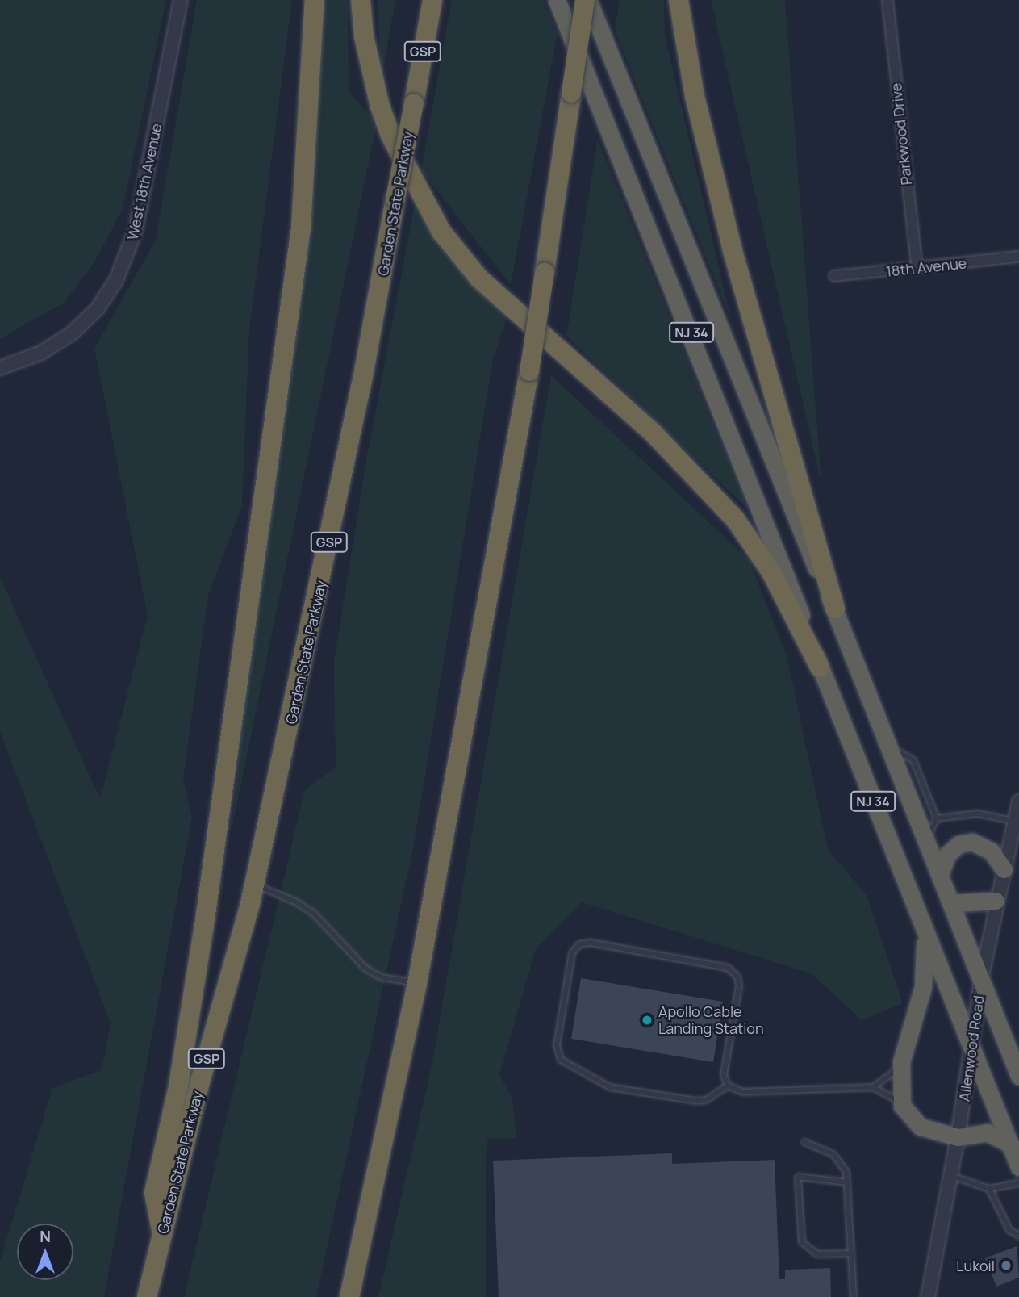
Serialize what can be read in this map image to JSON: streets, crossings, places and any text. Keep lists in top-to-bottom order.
{
  "streets": {
    "highway": ["GSP", "Garden State Parkway", "NJ 34"],
    "street": [
      "Parkwood Drive",
      "West 18th Avenue",
      "18th Avenue",
      "Allenwood Road"
    ]
  },
  "crossings": [
    ["Parkwood Drive", "18th Avenue"],
    ["NJ 34", "Allenwood Road"]
  ],
  "places": ["Apollo Cable Landing Station", "Lukoil"],
  "north": "top"
}
